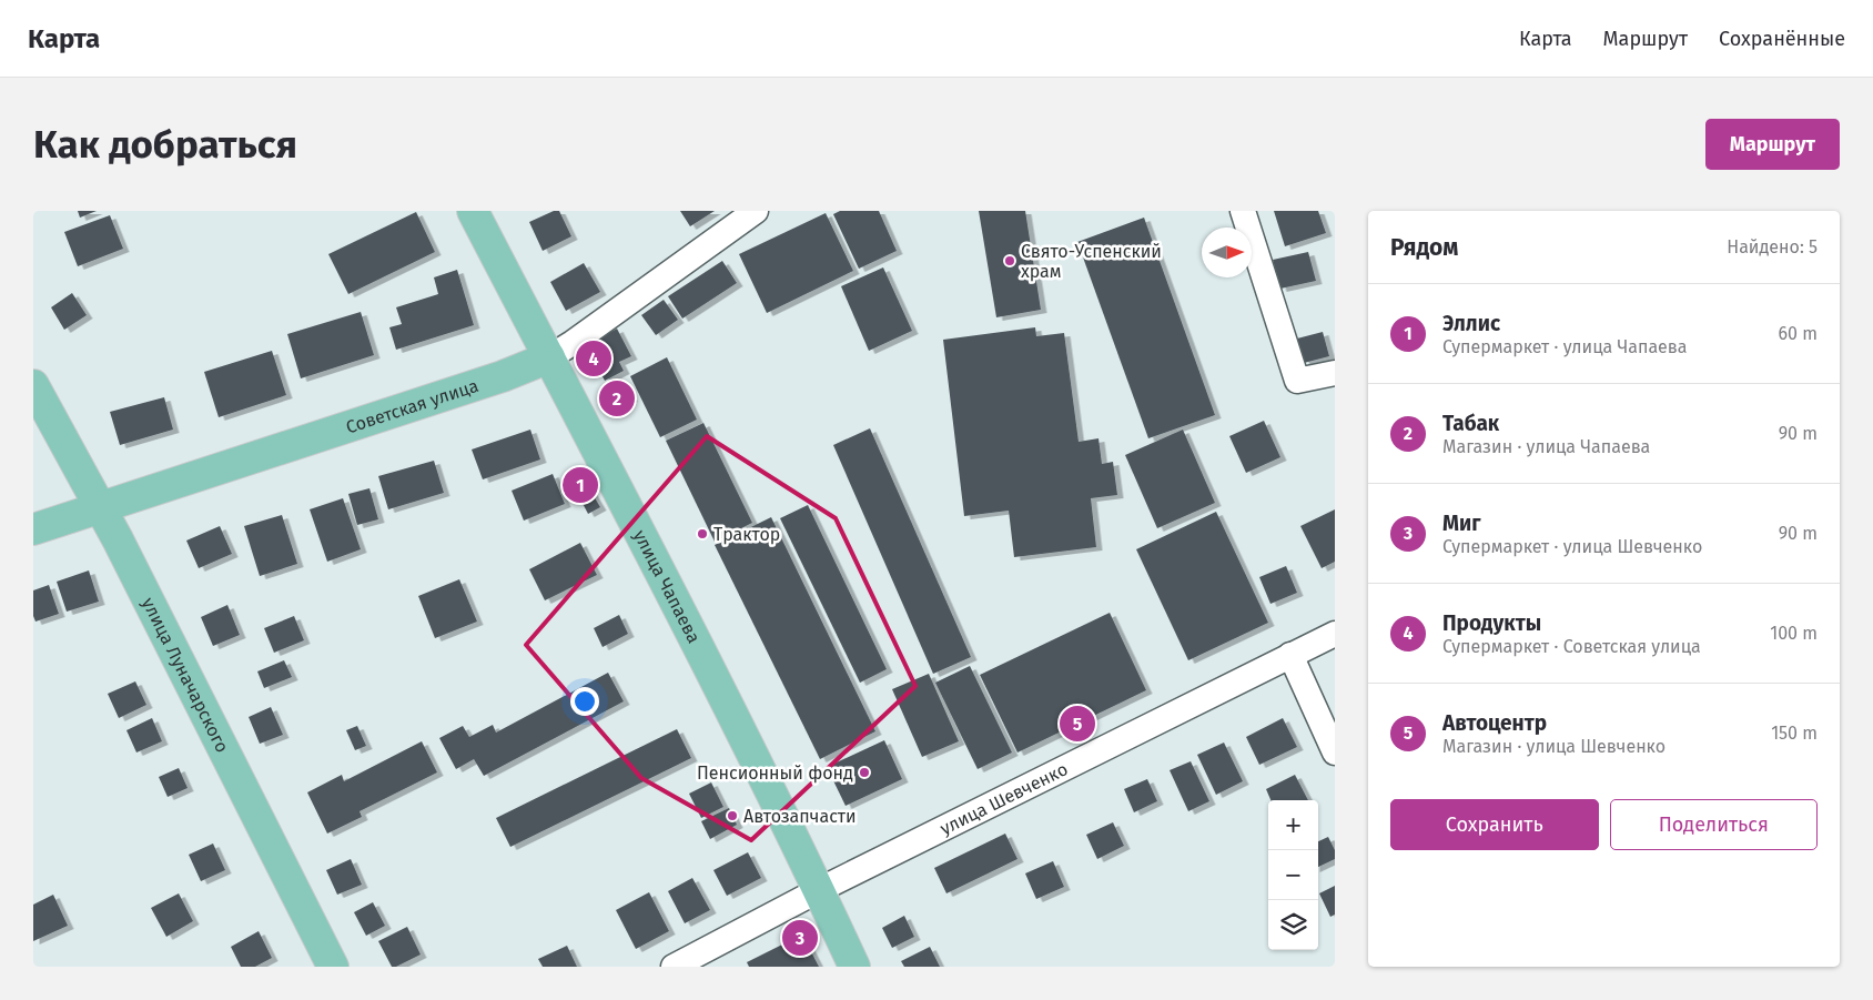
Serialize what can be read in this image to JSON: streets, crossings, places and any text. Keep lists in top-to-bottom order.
{
  "streets": {
    "main road": ["Советская улица", "улица Чапаева", "улица Луначарского"],
    "street": ["улица Шевченко"]
  },
  "crossings": [
    ["Советская улица", "улица Чапаева"],
    ["Советская улица", "улица Луначарского"],
    ["улица Чапаева", "улица Шевченко"]
  ],
  "places": [
    "Свято-Успенский храм",
    "Трактор",
    "Пенсионный фонд",
    "Автозапчасти"
  ],
  "north": "right",
  "page": {
    "header": "Карта",
    "nav": ["Карта", "Маршрут", "Сохранённые"],
    "buttons": [
      "Маршрут",
      ["Сохранить", "Поделиться"]
    ],
    "title": "Как добраться",
    "heading": ["Рядом", "Найдено: 5"],
    "list": [
      {
        "mark": "1",
        "name": "Эллис",
        "note": "Супермаркет · улица Чапаева",
        "value": "60 m"
      },
      {
        "mark": "2",
        "name": "Табак",
        "note": "Магазин · улица Чапаева",
        "value": "90 m"
      },
      {
        "mark": "3",
        "name": "Миг",
        "note": "Супермаркет · улица Шевченко",
        "value": "90 m"
      },
      {
        "mark": "4",
        "name": "Продукты",
        "note": "Супермаркет · Советская улица",
        "value": "100 m"
      },
      {
        "mark": "5",
        "name": "Автоцентр",
        "note": "Магазин · улица Шевченко",
        "value": "150 m"
      }
    ],
    "pins": [
      "4",
      "2",
      "1",
      "5",
      "3"
    ],
    "map_buttons": ["+", "−"]
  }
}
